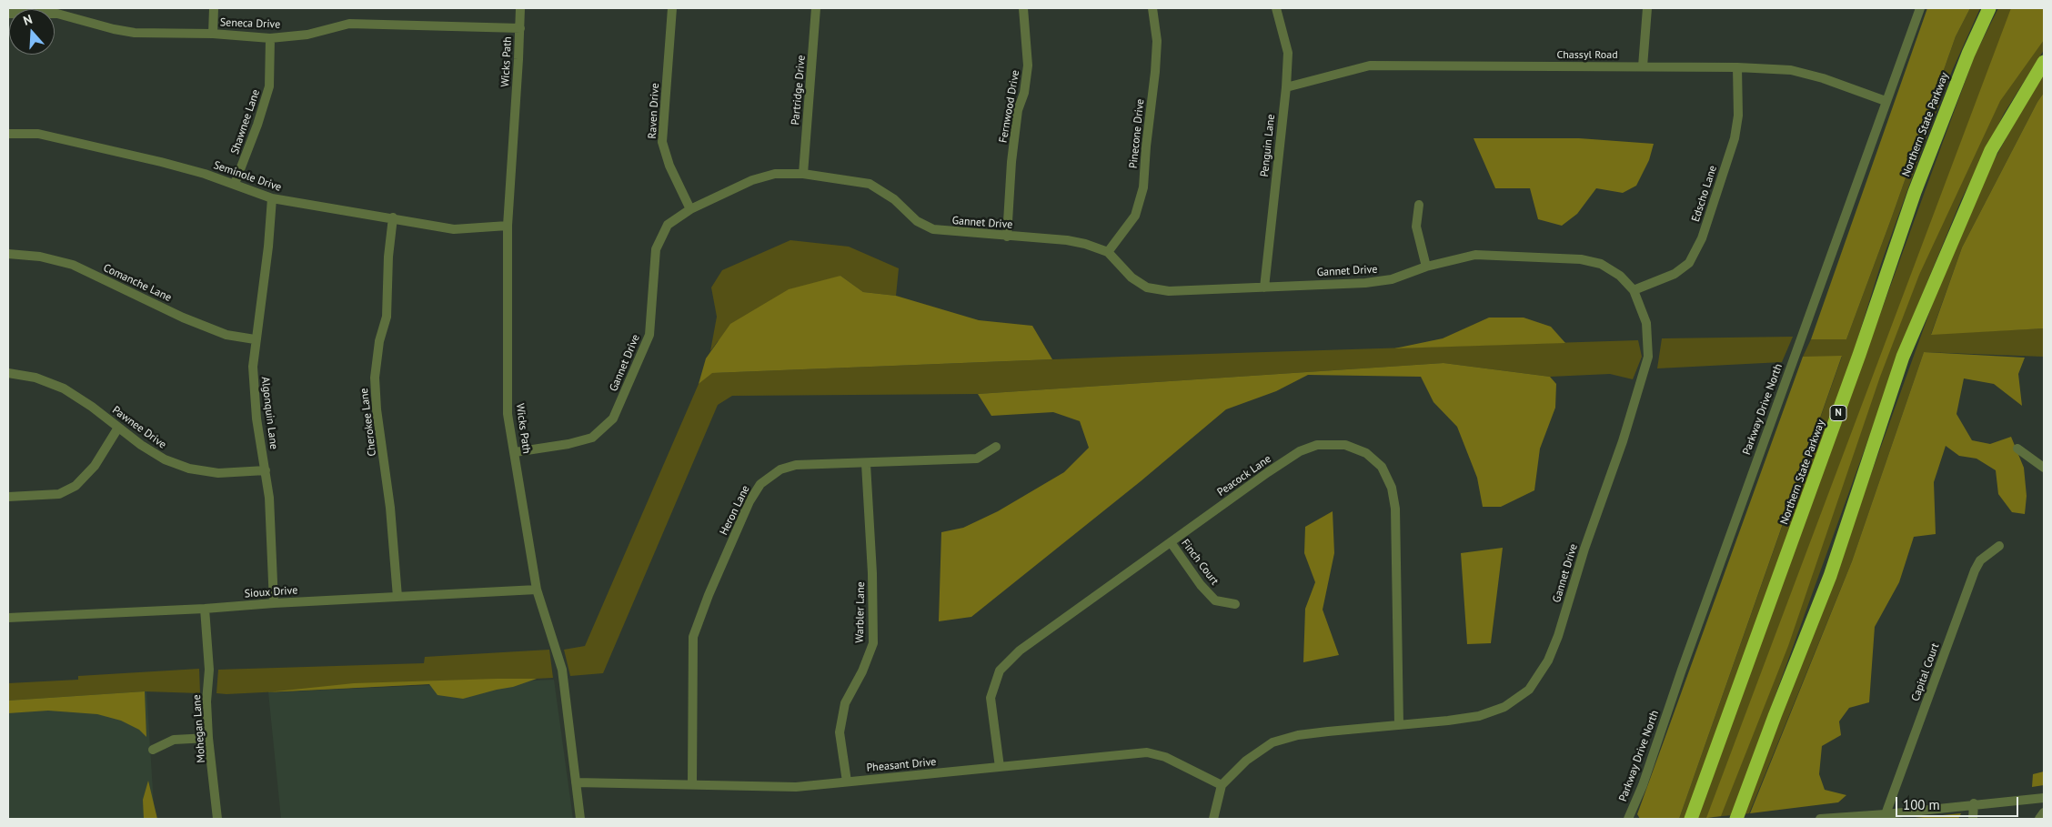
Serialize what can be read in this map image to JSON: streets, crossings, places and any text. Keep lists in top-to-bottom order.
{
  "streets": {
    "highway": ["Northern State Parkway", "N"],
    "street": [
      "Seneca Drive",
      "Chassyl Road",
      "Wicks Path",
      "Partridge Drive",
      "Fernwood Drive",
      "Raven Drive",
      "Shawnee Lane",
      "Pinecone Drive",
      "Penguin Lane",
      "Seminole Drive",
      "Edscho Lane",
      "Gannet Drive",
      "Comanche Lane",
      "Parkway Drive North",
      "Algonquin Lane",
      "Cherokee Lane",
      "Pawnee Drive",
      "Peacock Lane",
      "Heron Lane",
      "Finch Court",
      "Sioux Drive",
      "Warbler Lane",
      "Capital Court",
      "Mohegan Lane",
      "Pheasant Drive"
    ]
  },
  "crossings": [
    ["Seneca Drive", "Wicks Path"],
    ["Seneca Drive", "Shawnee Lane"],
    ["Chassyl Road", "Penguin Lane"],
    ["Chassyl Road", "Edscho Lane"],
    ["Chassyl Road", "Parkway Drive North"],
    ["Wicks Path", "Seminole Drive"],
    ["Wicks Path", "Gannet Drive"],
    ["Wicks Path", "Sioux Drive"],
    ["Wicks Path", "Pheasant Drive"],
    ["Partridge Drive", "Gannet Drive"],
    ["Fernwood Drive", "Gannet Drive"],
    ["Raven Drive", "Gannet Drive"],
    ["Shawnee Lane", "Seminole Drive"],
    ["Pinecone Drive", "Gannet Drive"],
    ["Penguin Lane", "Gannet Drive"],
    ["Seminole Drive", "Algonquin Lane"],
    ["Seminole Drive", "Cherokee Lane"],
    ["Edscho Lane", "Gannet Drive"],
    ["Gannet Drive", "Peacock Lane"],
    ["Gannet Drive", "Pheasant Drive"],
    ["Comanche Lane", "Algonquin Lane"],
    ["Algonquin Lane", "Pawnee Drive"],
    ["Algonquin Lane", "Sioux Drive"],
    ["Cherokee Lane", "Sioux Drive"],
    ["Peacock Lane", "Finch Court"],
    ["Peacock Lane", "Pheasant Drive"],
    ["Heron Lane", "Warbler Lane"],
    ["Heron Lane", "Pheasant Drive"],
    ["Sioux Drive", "Mohegan Lane"],
    ["Warbler Lane", "Pheasant Drive"]
  ],
  "scale_bar": "100 m",
  "north": "top"
}
